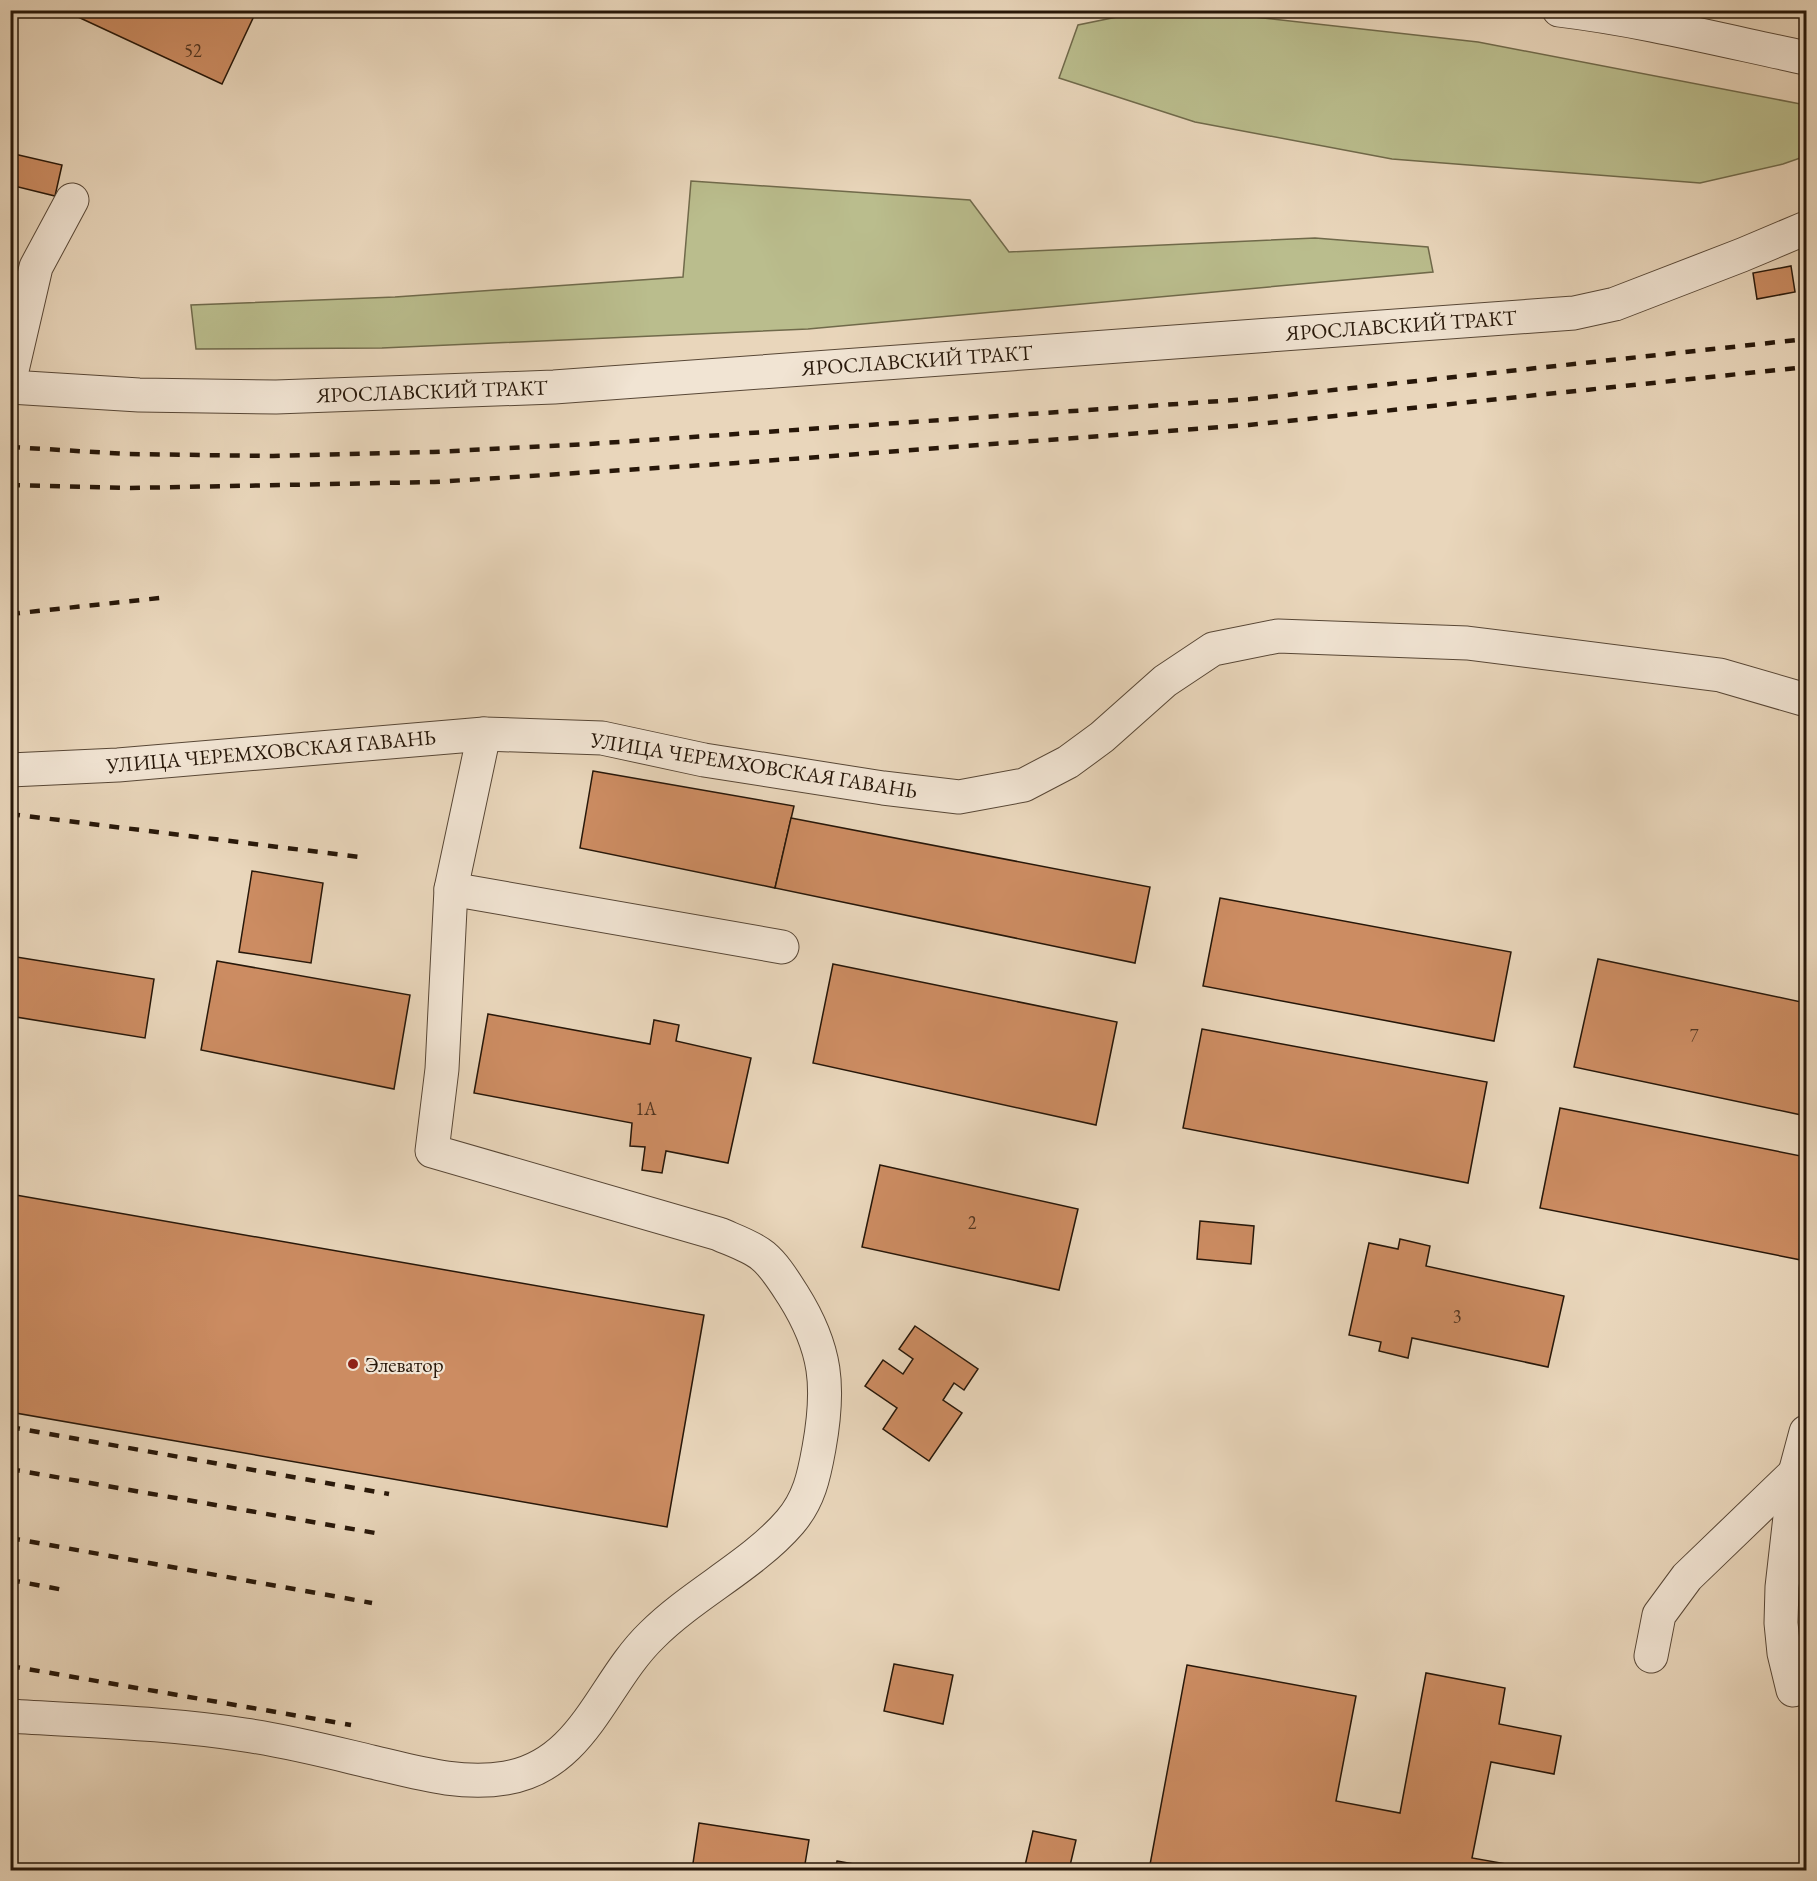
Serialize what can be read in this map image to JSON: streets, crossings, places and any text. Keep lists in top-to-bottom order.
{
  "streets": {
    "street": ["ЯРОСЛАВСКИЙ ТРАКТ", "УЛИЦА ЧЕРЕМХОВСКАЯ ГАВАНЬ"]
  },
  "places": ["Элеватор"],
  "house_numbers": [
    "52",
    "7",
    "1А",
    "2",
    "3"
  ]
}
